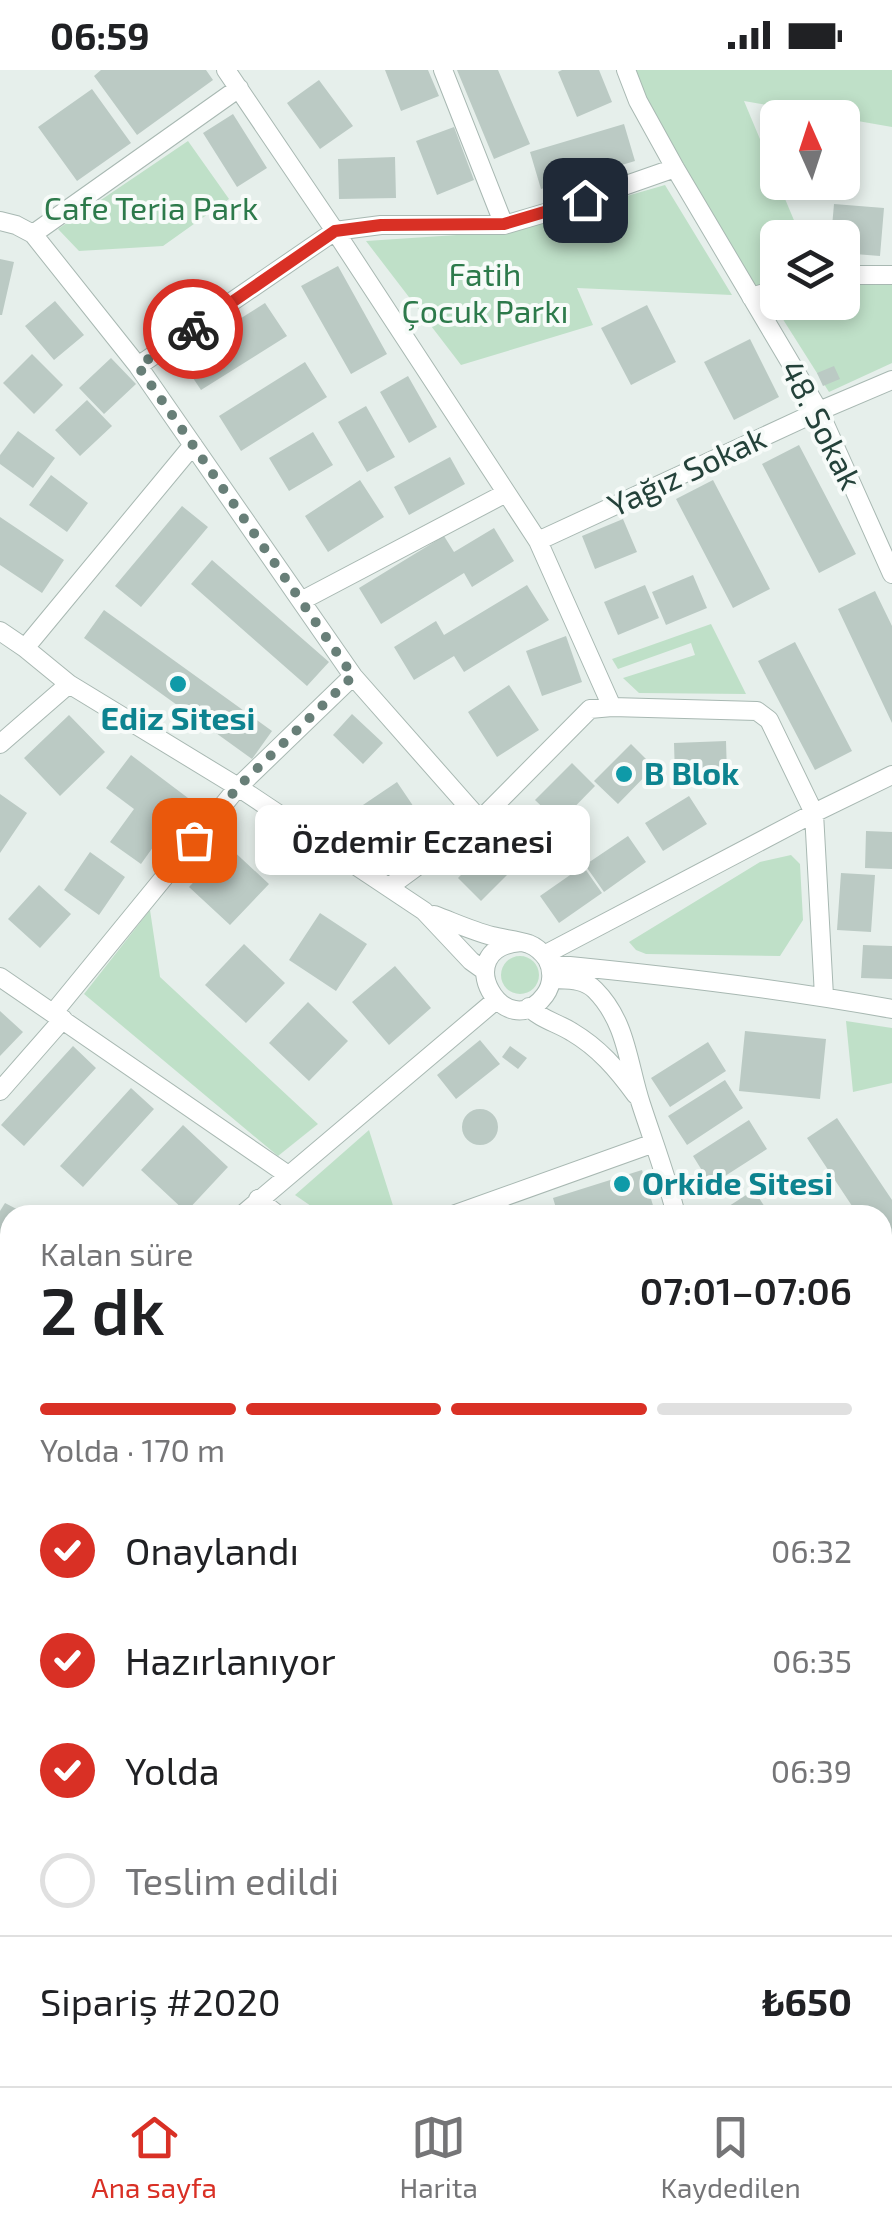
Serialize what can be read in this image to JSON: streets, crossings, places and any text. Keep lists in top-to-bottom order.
{
  "streets": {
    "street": ["48. Sokak", "Yağız Sokak"]
  },
  "crossings": [
    ["48. Sokak", "Yağız Sokak"]
  ],
  "parks": ["Cafe Teria Park", "Fatih Çocuk Parkı"],
  "places": [
    "Ediz Sitesi",
    "B Blok",
    "Özdemir Eczanesi",
    "Orkide Sitesi"
  ],
  "north": "top",
  "page": {
    "status": "06:59",
    "bubble": "Özdemir Eczanesi",
    "heading": ["2 dk", "Kalan süre", "07:01–07:06"],
    "panel": ["Sipariş #2020", "₺650"],
    "bar": "Yolda · 170 m",
    "list": [
      ["Onaylandı", "06:32"],
      ["Hazırlanıyor", "06:35"],
      ["Yolda", "06:39"],
      "Teslim edildi"
    ],
    "tabs": ["Ana sayfa", "Harita", "Kaydedilen"]
  }
}
